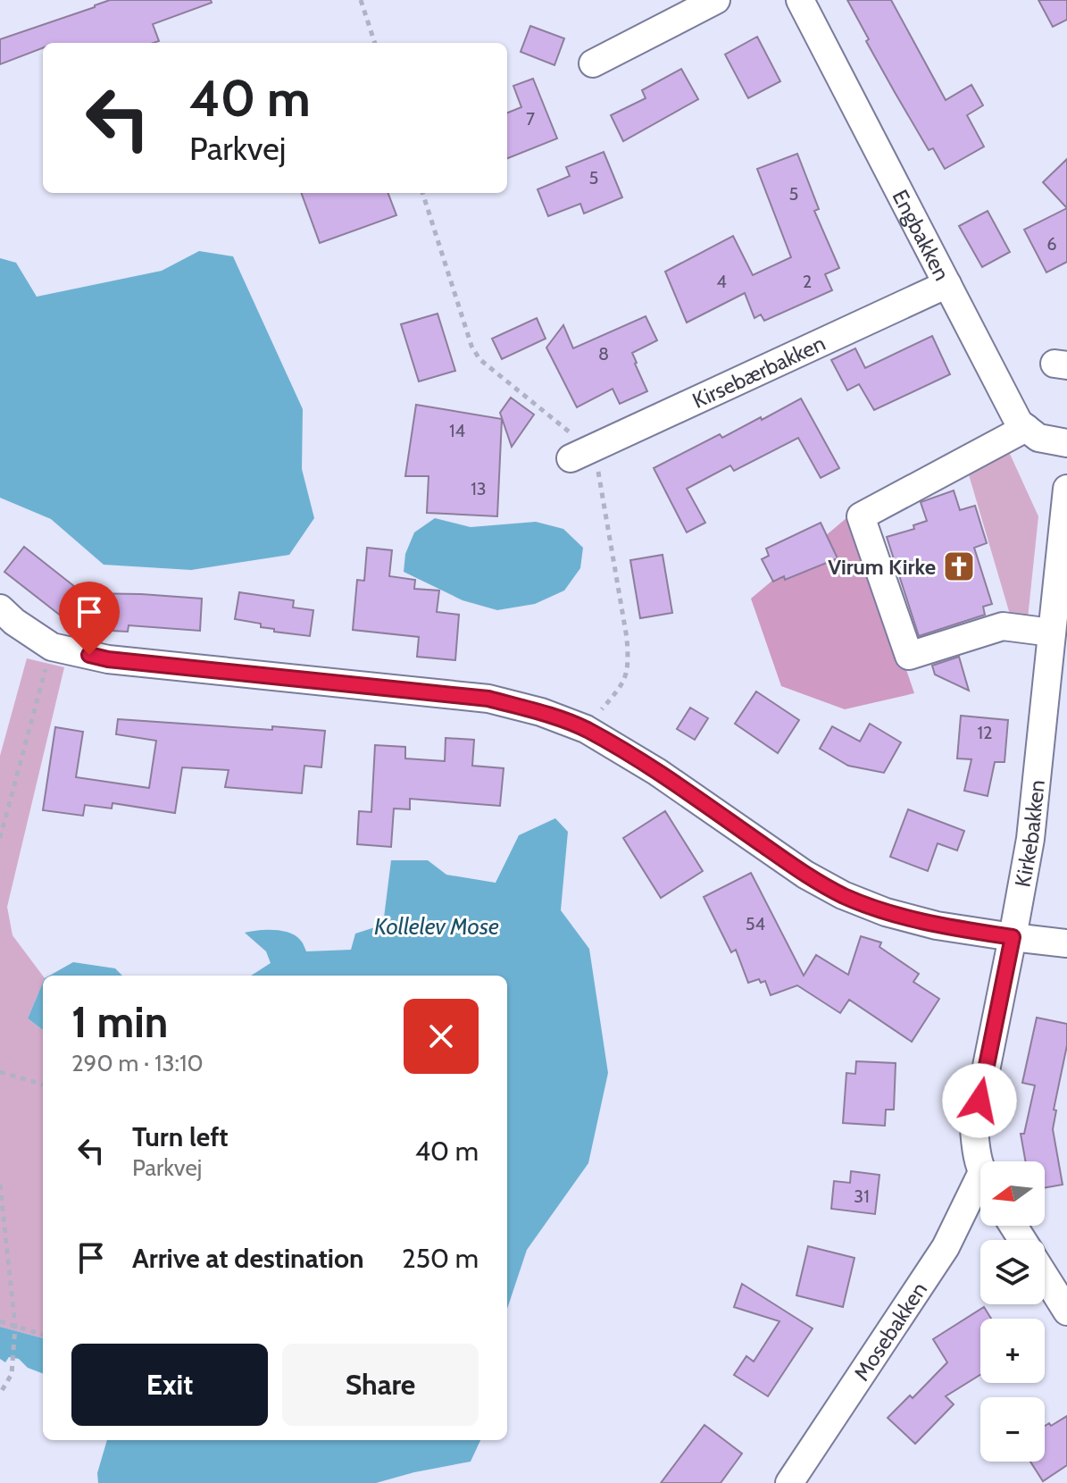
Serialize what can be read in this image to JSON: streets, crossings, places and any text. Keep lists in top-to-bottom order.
{
  "streets": {
    "street": [
      "Engbakken",
      "Kirsebærbakken",
      "Kirkebakken",
      "Mosebakken"
    ]
  },
  "crossings": [
    ["Engbakken", "Kirsebærbakken"]
  ],
  "water": ["Kollelev Mose"],
  "places": {
    "church": ["Virum Kirke"]
  },
  "house_numbers": [
    "7",
    "5",
    "5",
    "6",
    "4",
    "2",
    "8",
    "14",
    "13",
    "12",
    "54",
    "31"
  ],
  "north": "left",
  "page": {
    "turn": ["40 m", "Parkvej"],
    "heading": ["1 min", "290 m · 13:10"],
    "list": [
      {
        "name": "Turn left",
        "note": "Parkvej",
        "value": "40 m"
      },
      {
        "name": "Arrive at destination",
        "value": "250 m"
      }
    ],
    "map_buttons": ["+", "−"],
    "buttons": ["Exit", "Share"]
  }
}
